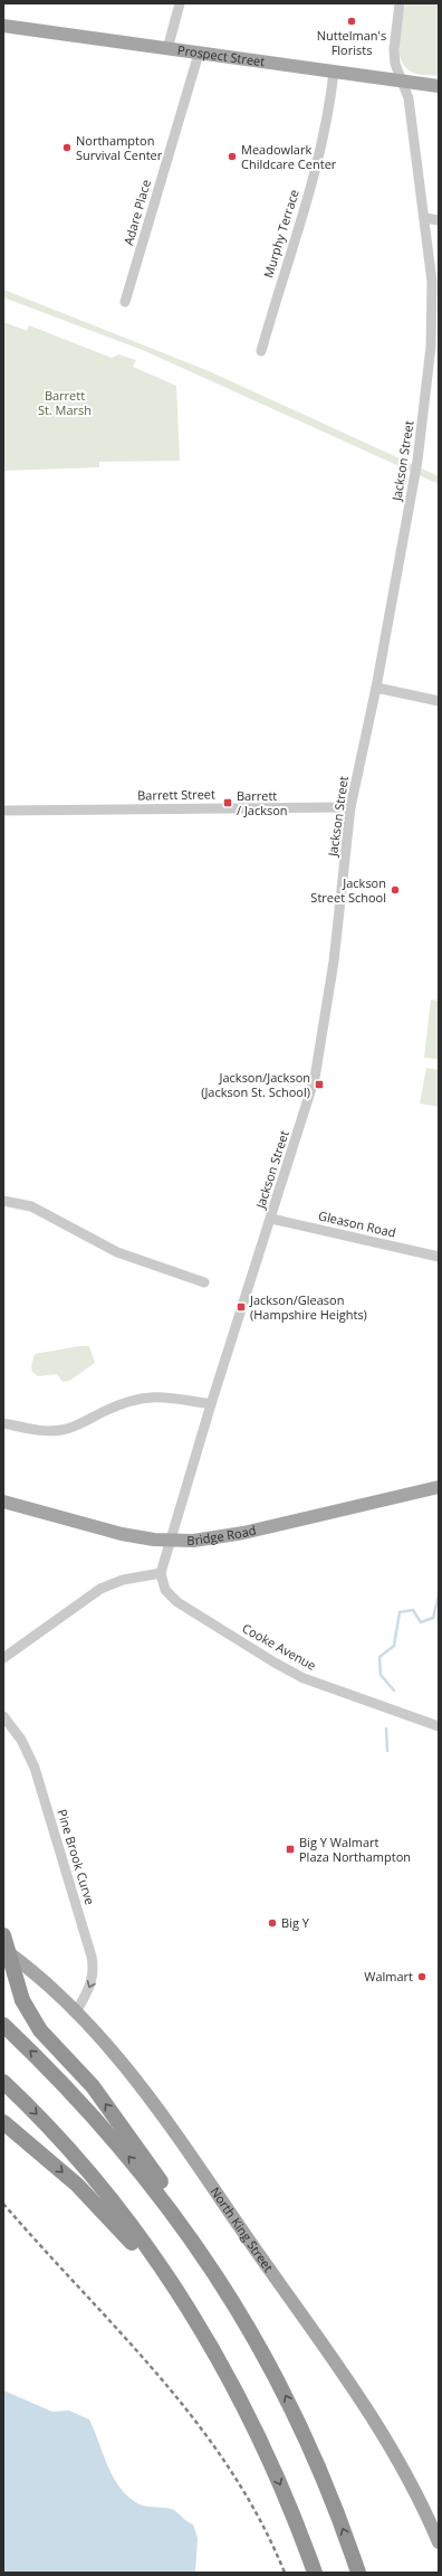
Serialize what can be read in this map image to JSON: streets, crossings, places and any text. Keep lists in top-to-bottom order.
{
  "streets": {
    "main road": ["Prospect Street", "Bridge Road", "North King Street"],
    "street": [
      "Adare Place",
      "Murphy Terrace",
      "Jackson Street",
      "Barrett Street",
      "Gleason Road",
      "Cooke Avenue",
      "Pine Brook Curve"
    ]
  },
  "crossings": [
    ["Prospect Street", "Adare Place"],
    ["Prospect Street", "Murphy Terrace"],
    ["Prospect Street", "Jackson Street"],
    ["Jackson Street", "Barrett Street"],
    ["Jackson Street", "Gleason Road"],
    ["Jackson Street", "Bridge Road"],
    ["Pine Brook Curve", "North King Street"]
  ],
  "one_way": ["Pine Brook Curve"],
  "parks": ["Barrett St. Marsh"],
  "places": {
    "other": [
      "Nuttelman's Florists",
      "Northampton Survival Center",
      "Meadowlark Childcare Center",
      "Jackson Street School",
      "Big Y",
      "Walmart"
    ],
    "transit": [
      "Barrett / Jackson",
      "Jackson/Jackson (Jackson St. School)",
      "Jackson/Gleason (Hampshire Heights)",
      "Big Y Walmart Plaza Northampton"
    ]
  }
}
